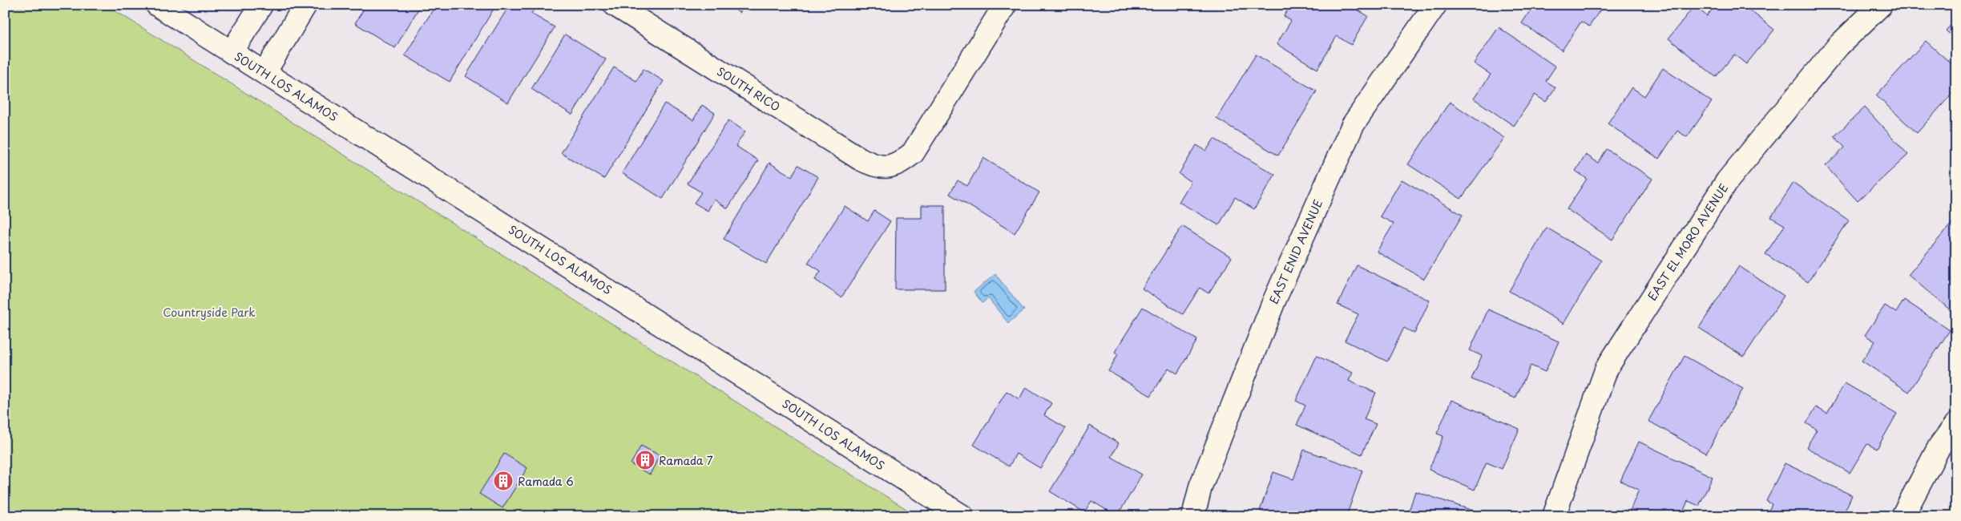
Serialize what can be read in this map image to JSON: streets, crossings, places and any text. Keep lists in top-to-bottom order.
{
  "streets": {
    "street": [
      "SOUTH LOS ALAMOS",
      "SOUTH RICO",
      "EAST EL MORO AVENUE",
      "EAST ENID AVENUE"
    ]
  },
  "parks": ["Countryside Park"],
  "places": {
    "building": ["Ramada 7", "Ramada 6"]
  }
}
